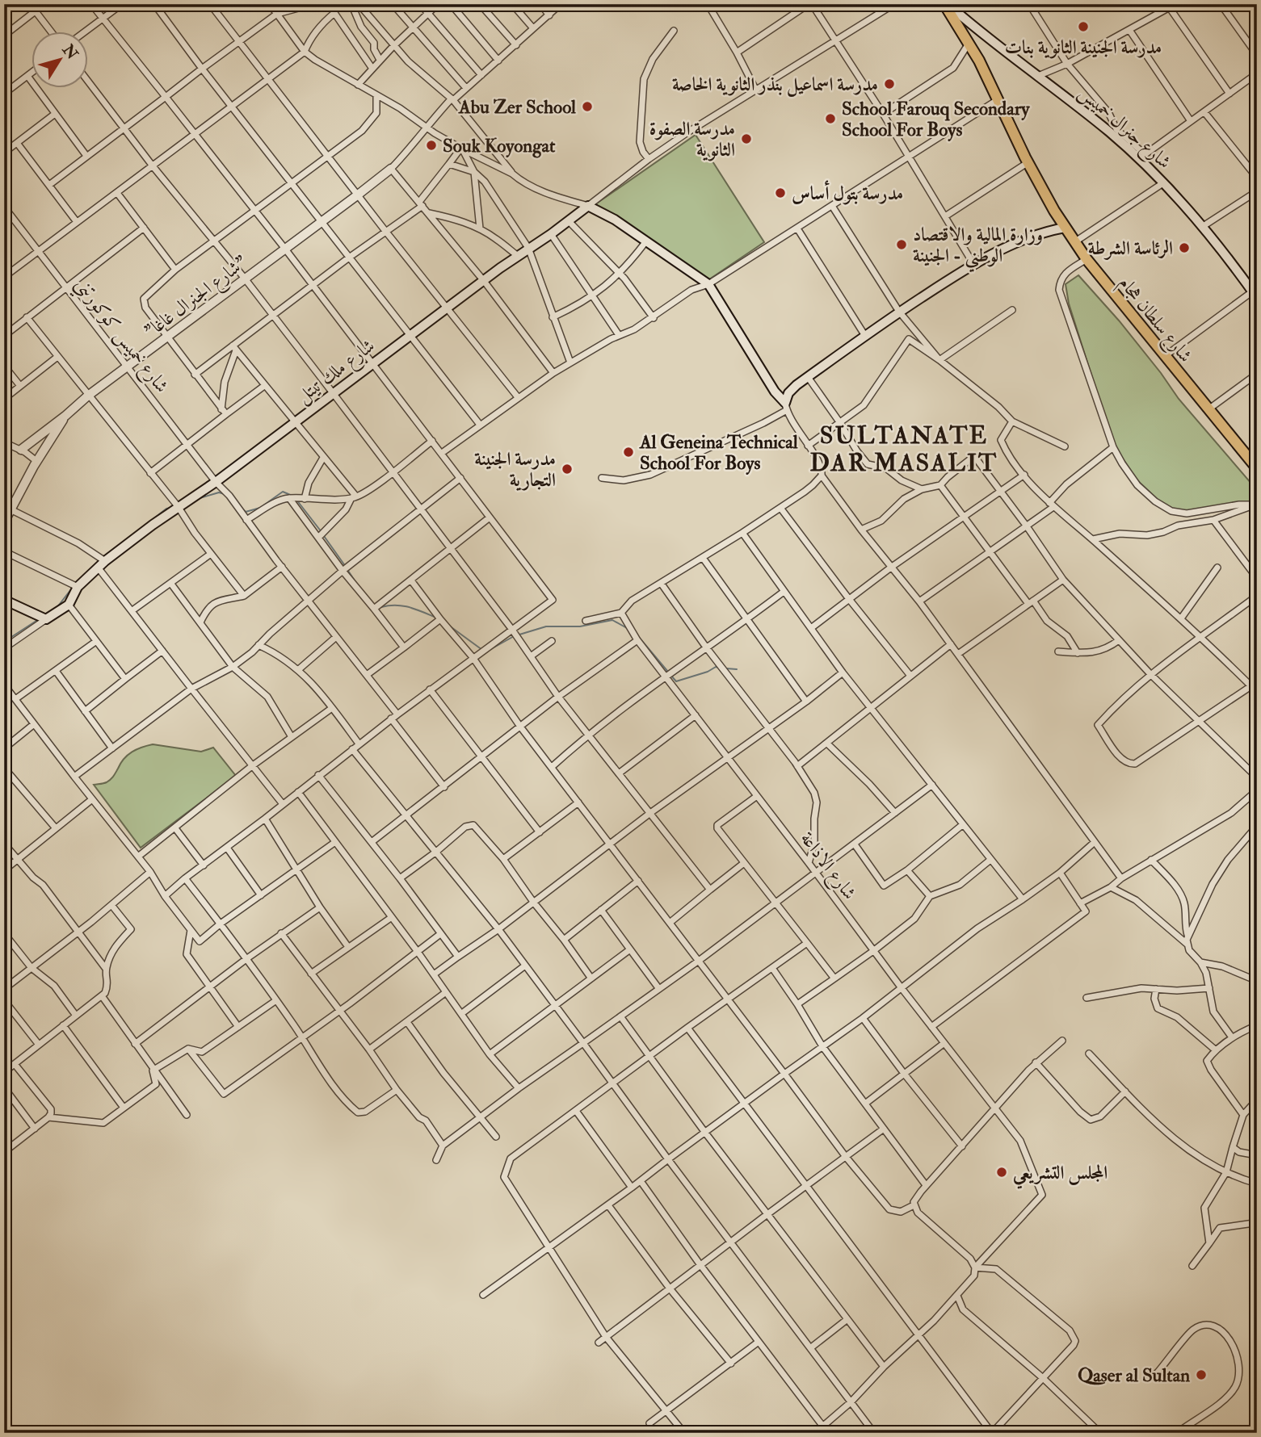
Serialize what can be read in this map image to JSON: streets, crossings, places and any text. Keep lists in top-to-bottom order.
{
  "streets": {
    "highway": ["شارع سلطان هجام"],
    "main road": ["شارع جنرال خميس", "شارع ملك تيتل"],
    "street": ["\"شارع الجنرال غاغا\"", "شارع خميس كوكورتني", "شارع الاذاعة"]
  },
  "crossings": [
    ["شارع جنرال خميس", "شارع سلطان هجام"],
    ["\"شارع الجنرال غاغا\"", "شارع خميس كوكورتني"],
    ["شارع خميس كوكورتني", "شارع ملك تيتل"]
  ],
  "districts": ["SULTANATE DAR MASALIT"],
  "places": [
    "مدرسة الجنينة الثانوية بنات",
    "مدرسة اسماعيل بنذر الثانوية الخاصة",
    "Abu Zer School",
    "School Farouq Secondary School For Boys",
    "مدرسة الصفوة الثانوية",
    "Souk Koyongat",
    "مدرسة بتول أساس",
    "وزارة المالية والاقتصاد الوطني - الجنينة",
    "الرئاسة الشرطة",
    "Al Geneina Technical School For Boys",
    "مدرسة الجنينة التجارية",
    "المجلس التشريعي",
    "Qaser al Sultan"
  ],
  "north": "top right"
}
